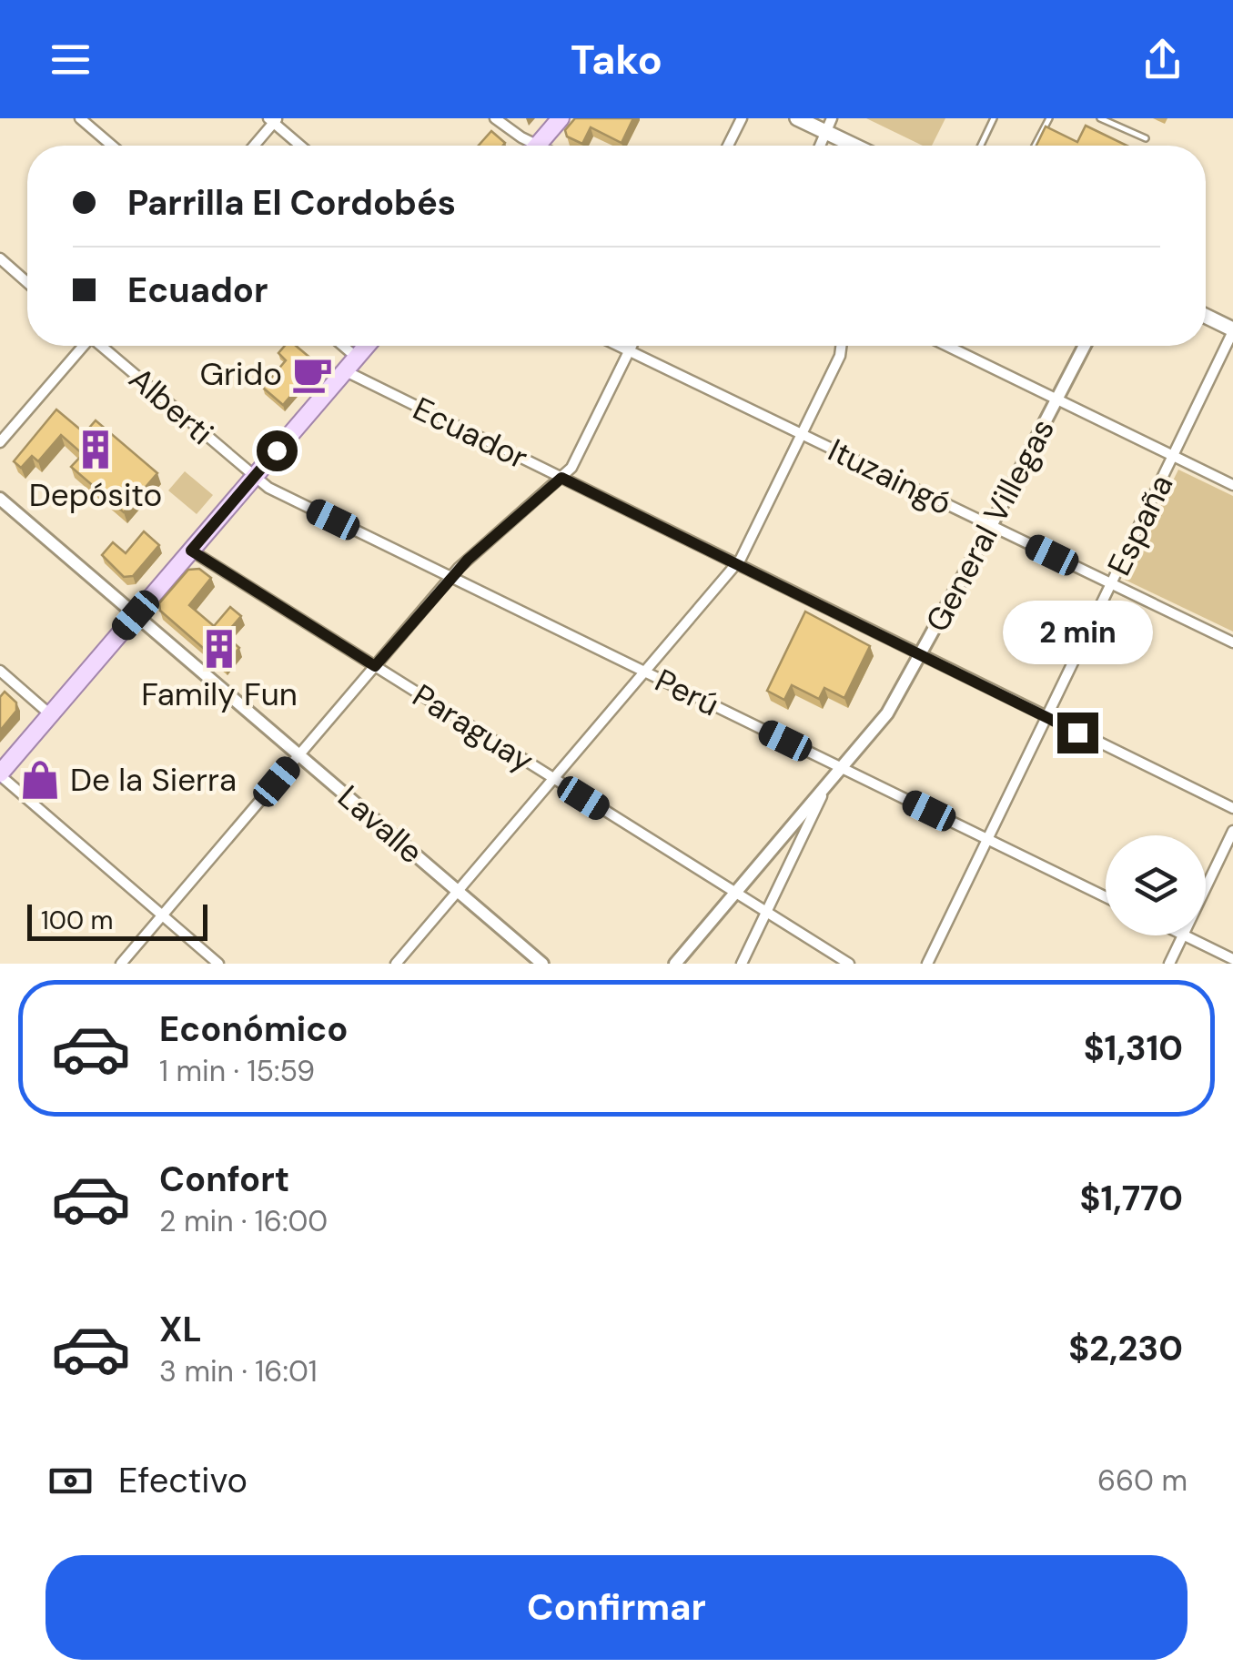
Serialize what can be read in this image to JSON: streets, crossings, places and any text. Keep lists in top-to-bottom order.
{
  "streets": {
    "street": [
      "Alberti",
      "Ecuador",
      "Ituzaingó",
      "General Villegas",
      "España",
      "Perú",
      "Paraguay",
      "Lavalle"
    ]
  },
  "crossings": [
    ["Alberti", "Perú"],
    ["Ecuador", "General Villegas"],
    ["Ecuador", "España"],
    ["Ituzaingó", "General Villegas"],
    ["Ituzaingó", "España"],
    ["General Villegas", "Perú"],
    ["General Villegas", "Paraguay"],
    ["España", "Perú"]
  ],
  "places": {
    "cafe": ["Grido"],
    "building": ["Depósito", "Family Fun"],
    "shop": ["De la Sierra"]
  },
  "scale_bar": "100 m",
  "page": {
    "header": "Tako",
    "banner": ["Parrilla El Cordobés", "Ecuador"],
    "bubble": "2 min",
    "scale": "100 m",
    "list": [
      {
        "name": "Económico",
        "note": "1 min · 15:59",
        "value": "$1,310"
      },
      {
        "name": "Confort",
        "note": "2 min · 16:00",
        "value": "$1,770"
      },
      {
        "name": "XL",
        "note": "3 min · 16:01",
        "value": "$2,230"
      }
    ],
    "pay": ["Efectivo", "660 m"],
    "buttons": "Confirmar"
  }
}
